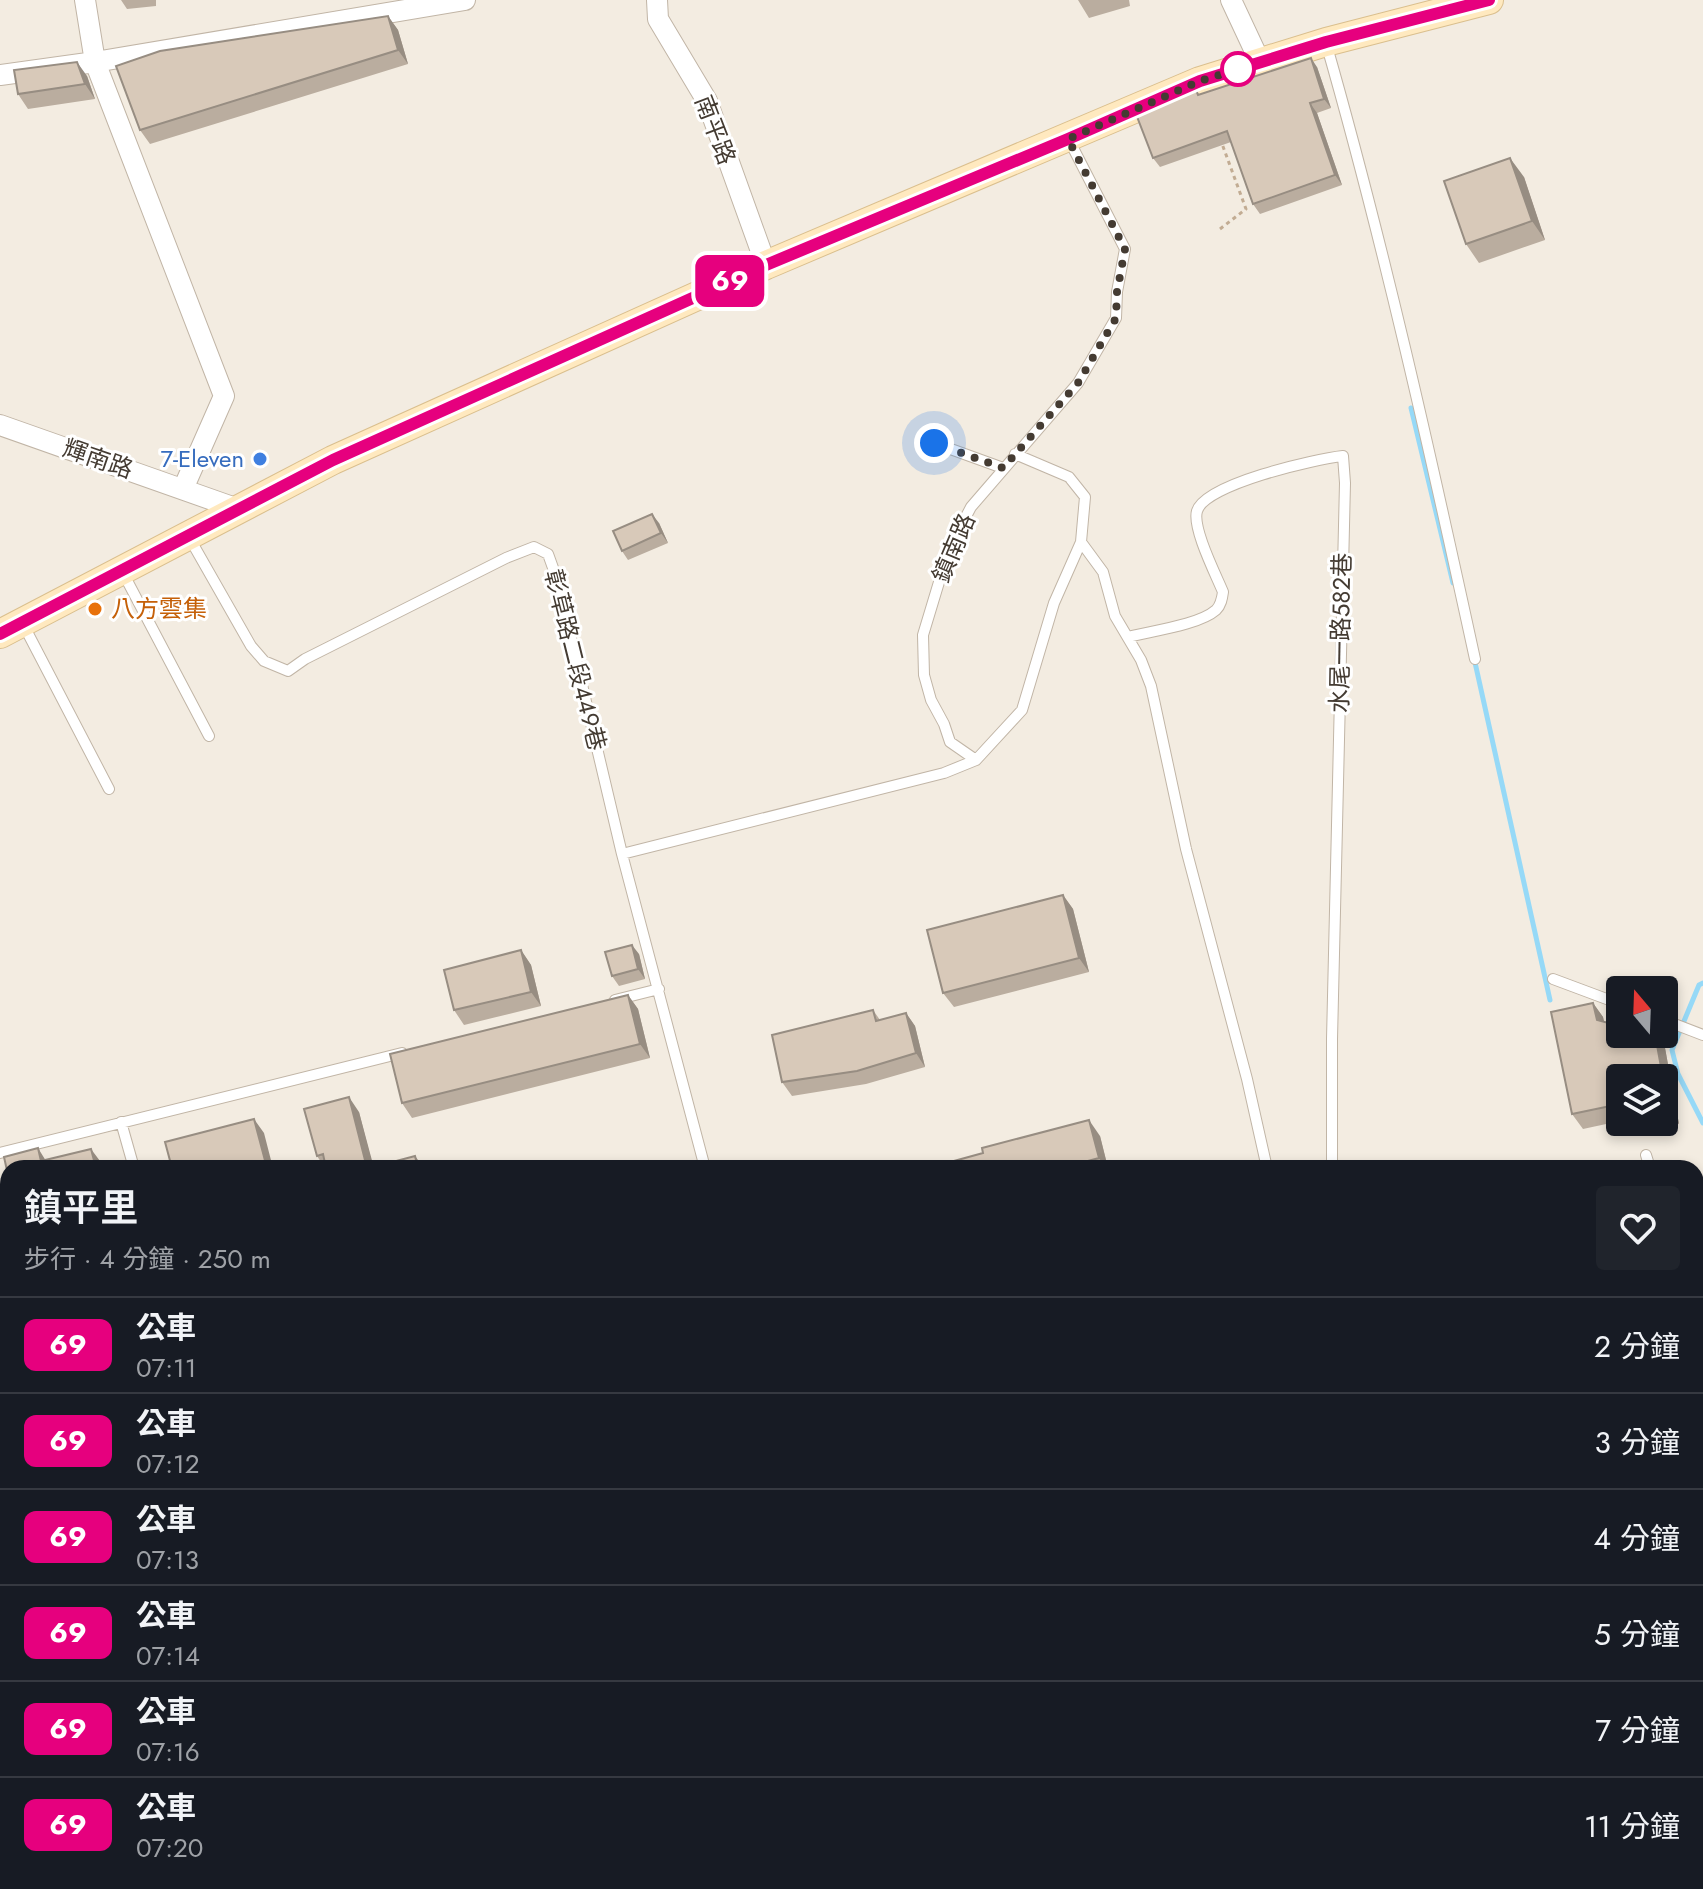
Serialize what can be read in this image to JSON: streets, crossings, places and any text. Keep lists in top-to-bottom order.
{
  "streets": {
    "street": ["南平路", "輝南路"],
    "lane": ["鎮南路", "水尾一路582巷", "彰草路二段449巷"]
  },
  "places": ["7-Eleven", "八方雲集"],
  "lines": ["bus line 69"],
  "north": "top",
  "page": {
    "on_map": "69",
    "heading": ["鎮平里", "步行 · 4 分鐘 · 250 m"],
    "list": [
      {
        "mark": "69",
        "name": "公車",
        "note": "07:11",
        "value": "2 分鐘"
      },
      {
        "mark": "69",
        "name": "公車",
        "note": "07:12",
        "value": "3 分鐘"
      },
      {
        "mark": "69",
        "name": "公車",
        "note": "07:13",
        "value": "4 分鐘"
      },
      {
        "mark": "69",
        "name": "公車",
        "note": "07:14",
        "value": "5 分鐘"
      },
      {
        "mark": "69",
        "name": "公車",
        "note": "07:16",
        "value": "7 分鐘"
      },
      {
        "mark": "69",
        "name": "公車",
        "note": "07:20",
        "value": "11 分鐘"
      }
    ]
  }
}
